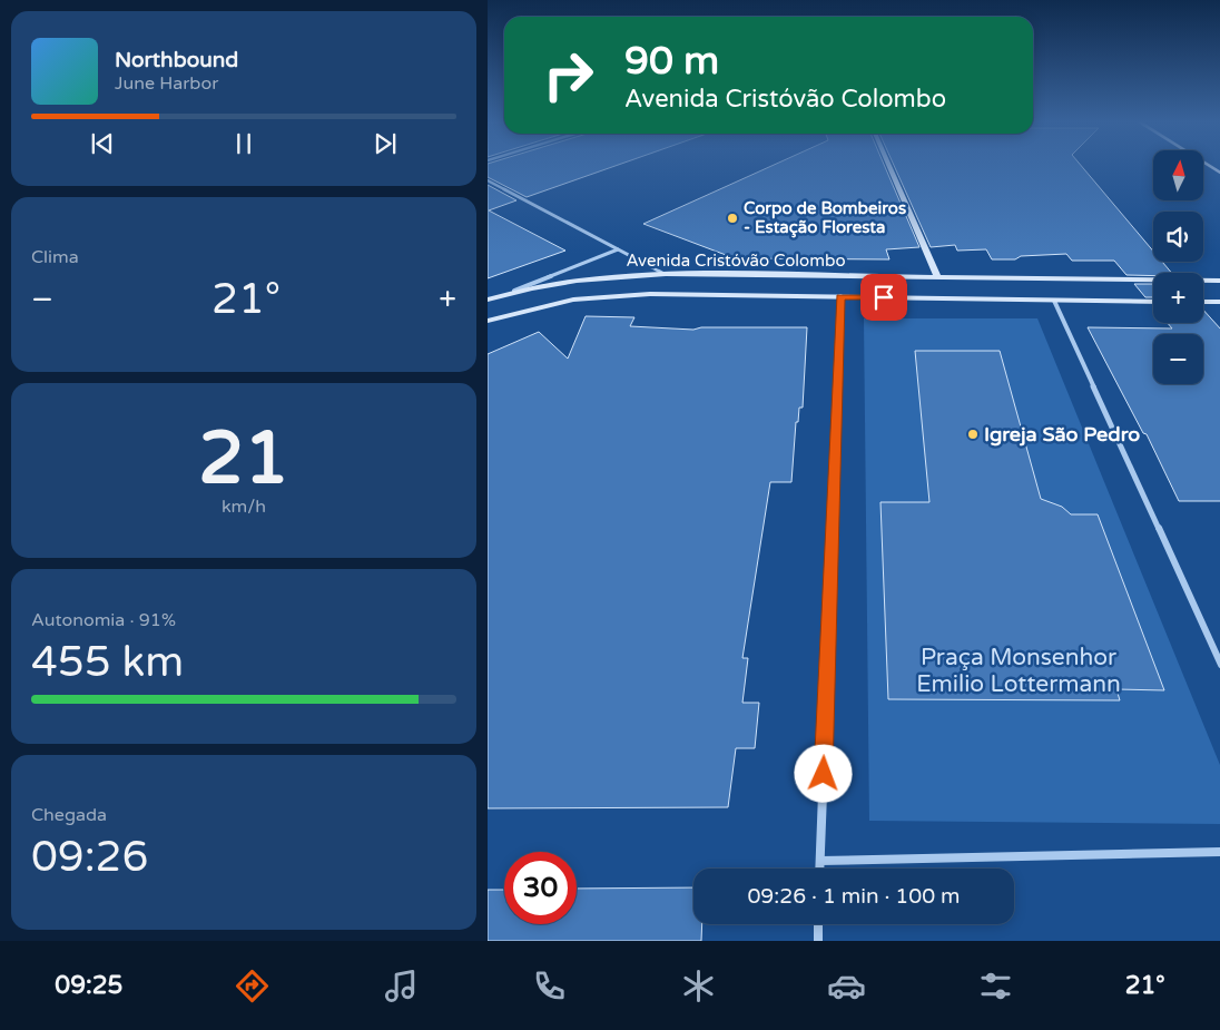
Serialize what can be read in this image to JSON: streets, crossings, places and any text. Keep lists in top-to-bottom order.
{
  "streets": {
    "main road": ["Avenida Cristóvão Colombo"]
  },
  "parks": ["Praça Monsenhor Emilio Lottermann"],
  "places": ["Corpo de Bombeiros - Estação Floresta", "Igreja São Pedro"],
  "north": "top",
  "page": {
    "turn": ["90 m", "Avenida Cristóvão Colombo"],
    "song": ["Northbound", "June Harbor"],
    "map_buttons": ["+", "−"],
    "tile": [
      "Clima",
      ["21", "km/h"],
      ["Autonomia · 91%", "455 km"],
      ["Chegada", "09:26"]
    ],
    "heat": ["−", "21°", "+"],
    "limit": "30",
    "trip": "09:26 · 1 min · 100 m",
    "tabs": ["09:25", "21°"]
  }
}
